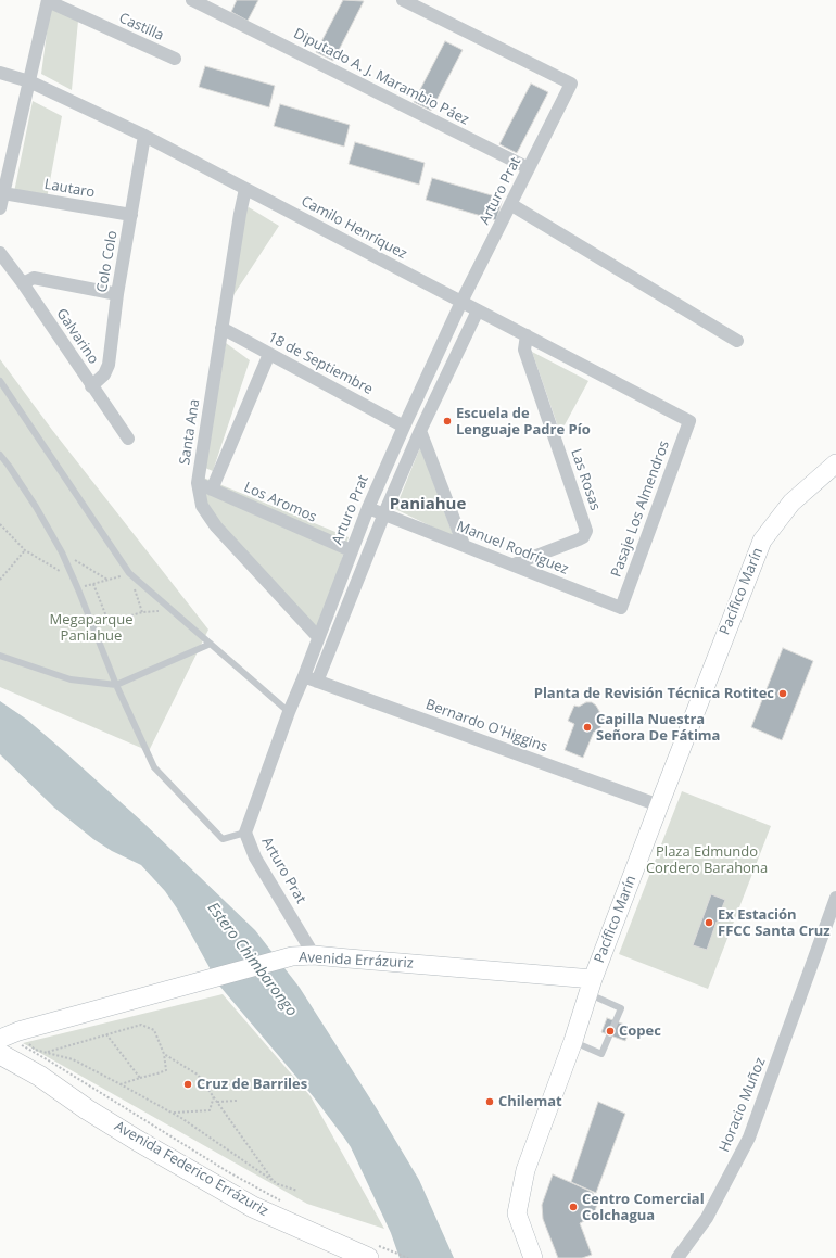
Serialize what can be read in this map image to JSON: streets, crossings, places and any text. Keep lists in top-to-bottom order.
{
  "streets": {
    "main road": ["Avenida Federico Errázuriz"],
    "street": [
      "Castilla",
      "Diputado A. J. Marambio Páez",
      "Lautaro",
      "Arturo Prat",
      "Camilo Henríquez",
      "Colo Colo",
      "Galvarino",
      "18 de Septiembre",
      "Santa Ana",
      "Las Rosas",
      "Los Aromos",
      "Pasaje Los Almendros",
      "Manuel Rodríguez",
      "Pacífico Marín",
      "Bernardo O'Higgins",
      "Avenida Errázuriz",
      "Horacio Muñoz"
    ]
  },
  "crossings": [
    ["Diputado A. J. Marambio Páez", "Arturo Prat"],
    ["Lautaro", "Colo Colo"],
    ["Arturo Prat", "Camilo Henríquez"],
    ["Arturo Prat", "18 de Septiembre"],
    ["Arturo Prat", "Santa Ana"],
    ["Arturo Prat", "Los Aromos"],
    ["Arturo Prat", "Manuel Rodríguez"],
    ["Arturo Prat", "Bernardo O'Higgins"],
    ["Arturo Prat", "Avenida Errázuriz"],
    ["Camilo Henríquez", "Colo Colo"],
    ["Camilo Henríquez", "Santa Ana"],
    ["Camilo Henríquez", "Las Rosas"],
    ["Camilo Henríquez", "Pasaje Los Almendros"],
    ["Colo Colo", "Galvarino"],
    ["18 de Septiembre", "Santa Ana"],
    ["Santa Ana", "Los Aromos"],
    ["Las Rosas", "Manuel Rodríguez"],
    ["Pasaje Los Almendros", "Manuel Rodríguez"],
    ["Pacífico Marín", "Bernardo O'Higgins"],
    ["Pacífico Marín", "Avenida Errázuriz"],
    ["Avenida Errázuriz", "Avenida Federico Errázuriz"]
  ],
  "districts": ["Paniahue"],
  "water": ["Estero Chimbarongo"],
  "parks": ["Megaparque Paniahue", "Plaza Edmundo Cordero Barahona"],
  "places": [
    "Escuela de Lenguaje Padre Pío",
    "Planta de Revisión Técnica Rotitec",
    "Capilla Nuestra Señora De Fátima",
    "Ex Estación FFCC Santa Cruz",
    "Copec",
    "Cruz de Barriles",
    "Chilemat",
    "Centro Comercial Colchagua"
  ]
}
